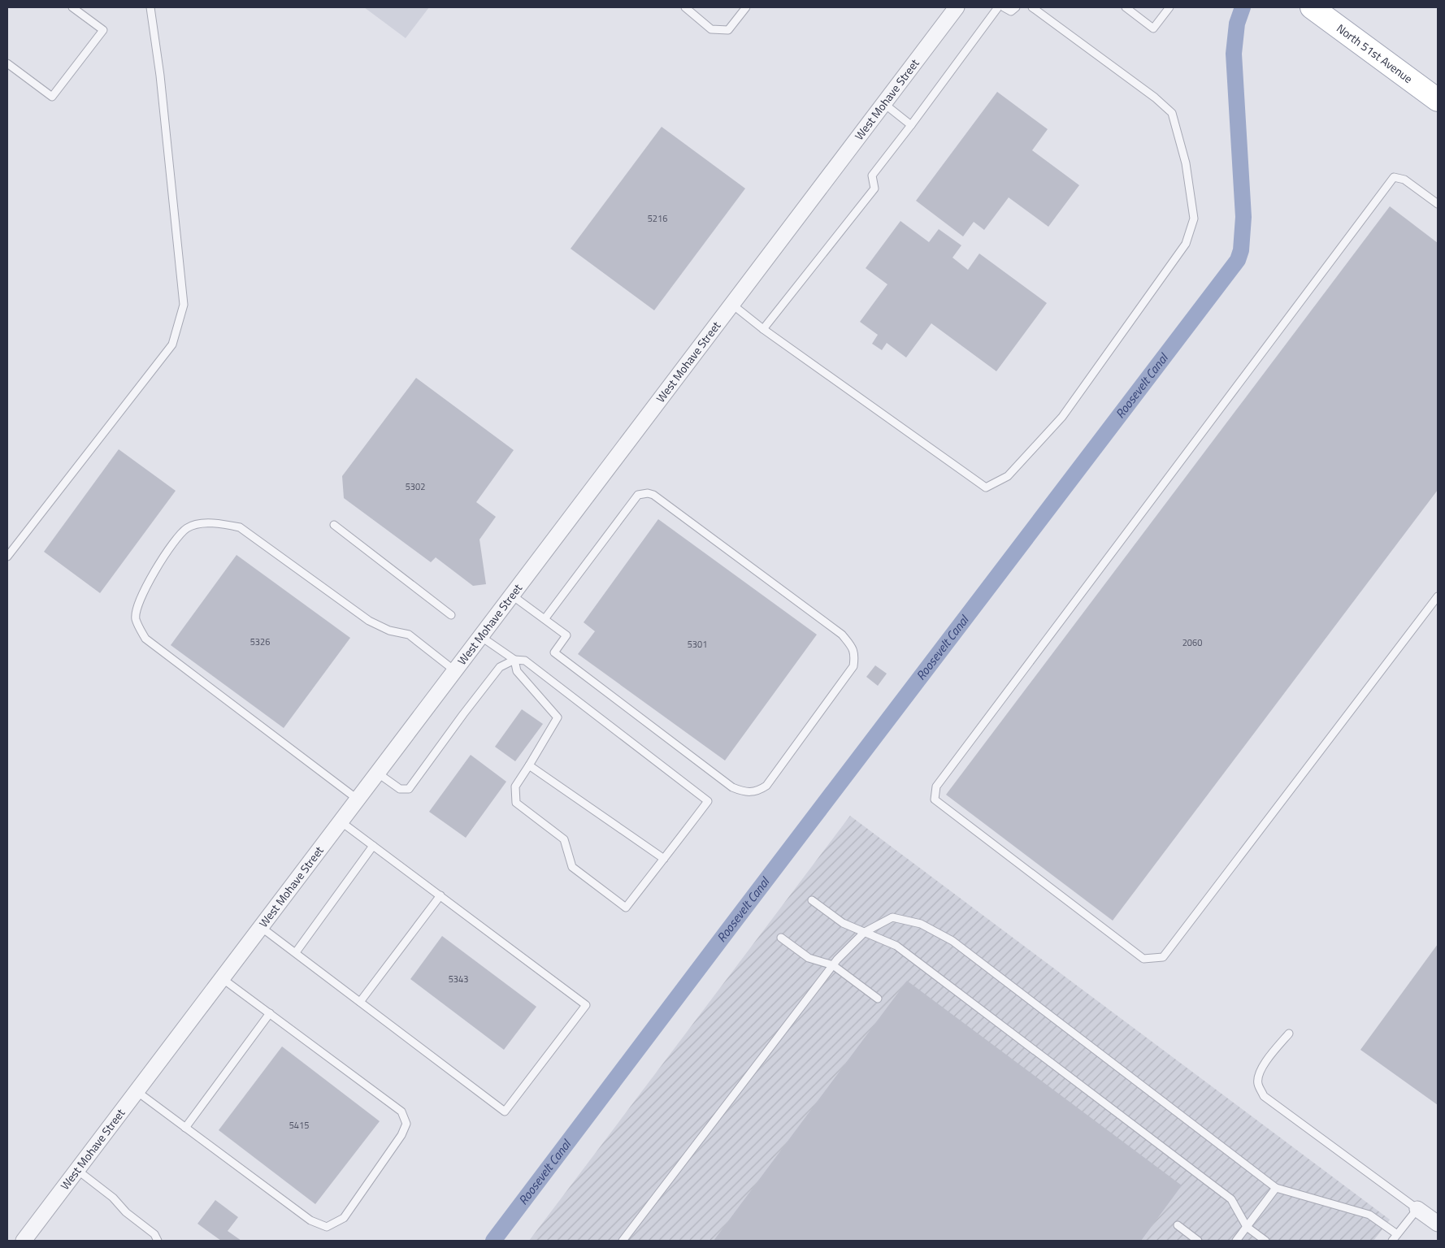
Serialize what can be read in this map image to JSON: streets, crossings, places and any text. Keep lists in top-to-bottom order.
{
  "streets": {
    "main road": ["North 51st Avenue"],
    "street": ["West Mohave Street"]
  },
  "water": ["Roosevelt Canal"],
  "house_numbers": [
    "5216",
    "5302",
    "5326",
    "2060",
    "5301",
    "5343",
    "5415"
  ]
}
